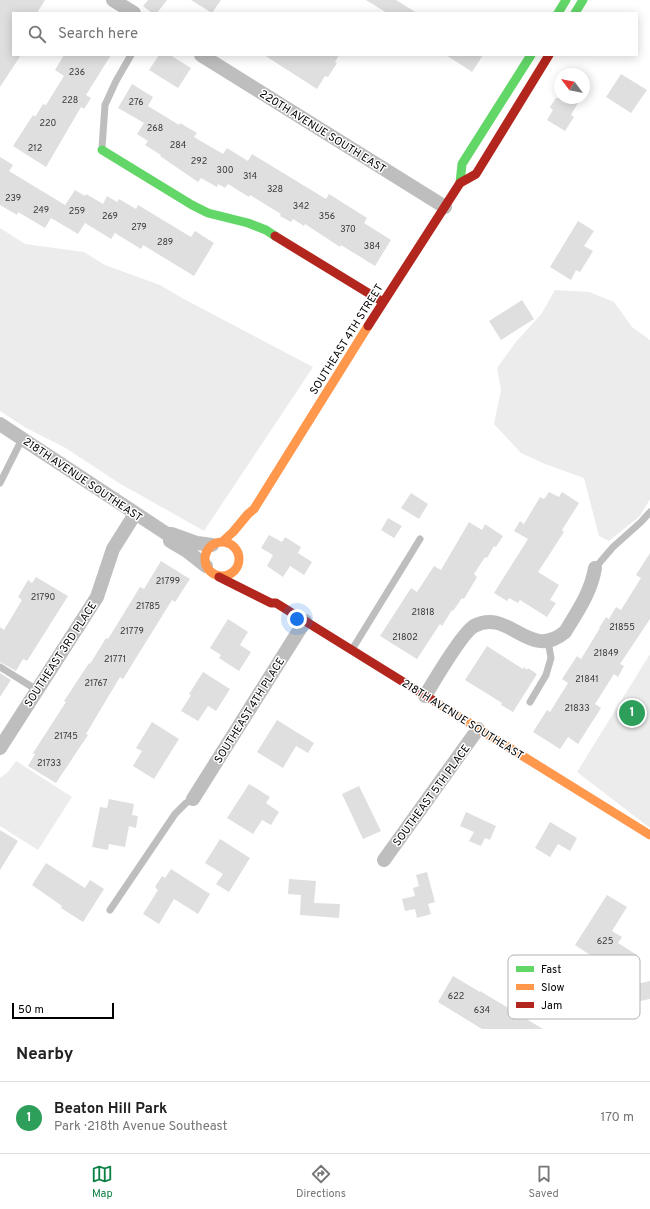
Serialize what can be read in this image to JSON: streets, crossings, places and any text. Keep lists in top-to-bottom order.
{
  "streets": {
    "street": [
      "220TH AVENUE SOUTH EAST",
      "SOUTHEAST 4TH STREET",
      "218TH AVENUE SOUTHEAST",
      "SOUTHEAST 3RD PLACE",
      "SOUTHEAST 4TH PLACE",
      "SOUTHEAST 5TH PLACE"
    ]
  },
  "crossings": [
    ["220TH AVENUE SOUTH EAST", "SOUTHEAST 4TH STREET"],
    ["SOUTHEAST 4TH STREET", "218TH AVENUE SOUTHEAST"],
    ["218TH AVENUE SOUTHEAST", "SOUTHEAST 3RD PLACE"],
    ["218TH AVENUE SOUTHEAST", "SOUTHEAST 4TH PLACE"],
    ["218TH AVENUE SOUTHEAST", "SOUTHEAST 5TH PLACE"]
  ],
  "house_numbers": [
    "236",
    "228",
    "276",
    "220",
    "268",
    "284",
    "212",
    "292",
    "300",
    "314",
    "328",
    "239",
    "342",
    "249",
    "259",
    "269",
    "356",
    "279",
    "370",
    "289",
    "384",
    "21799",
    "21790",
    "21785",
    "21818",
    "21855",
    "21779",
    "21802",
    "21849",
    "21771",
    "21841",
    "21767",
    "21833",
    "21745",
    "21733",
    "625",
    "622",
    "634"
  ],
  "legend": ["Fast", "Slow", "Jam"],
  "scale_bar": "50 m",
  "north": "top left",
  "page": {
    "search": "Search here",
    "pins": "1",
    "scale": "50 m",
    "heading": "Nearby",
    "list": [
      {
        "mark": "1",
        "name": "Beaton Hill Park",
        "note": "Park · 218th Avenue Southeast",
        "value": "170 m"
      }
    ],
    "nav": ["Map", "Directions", "Saved"]
  }
}
